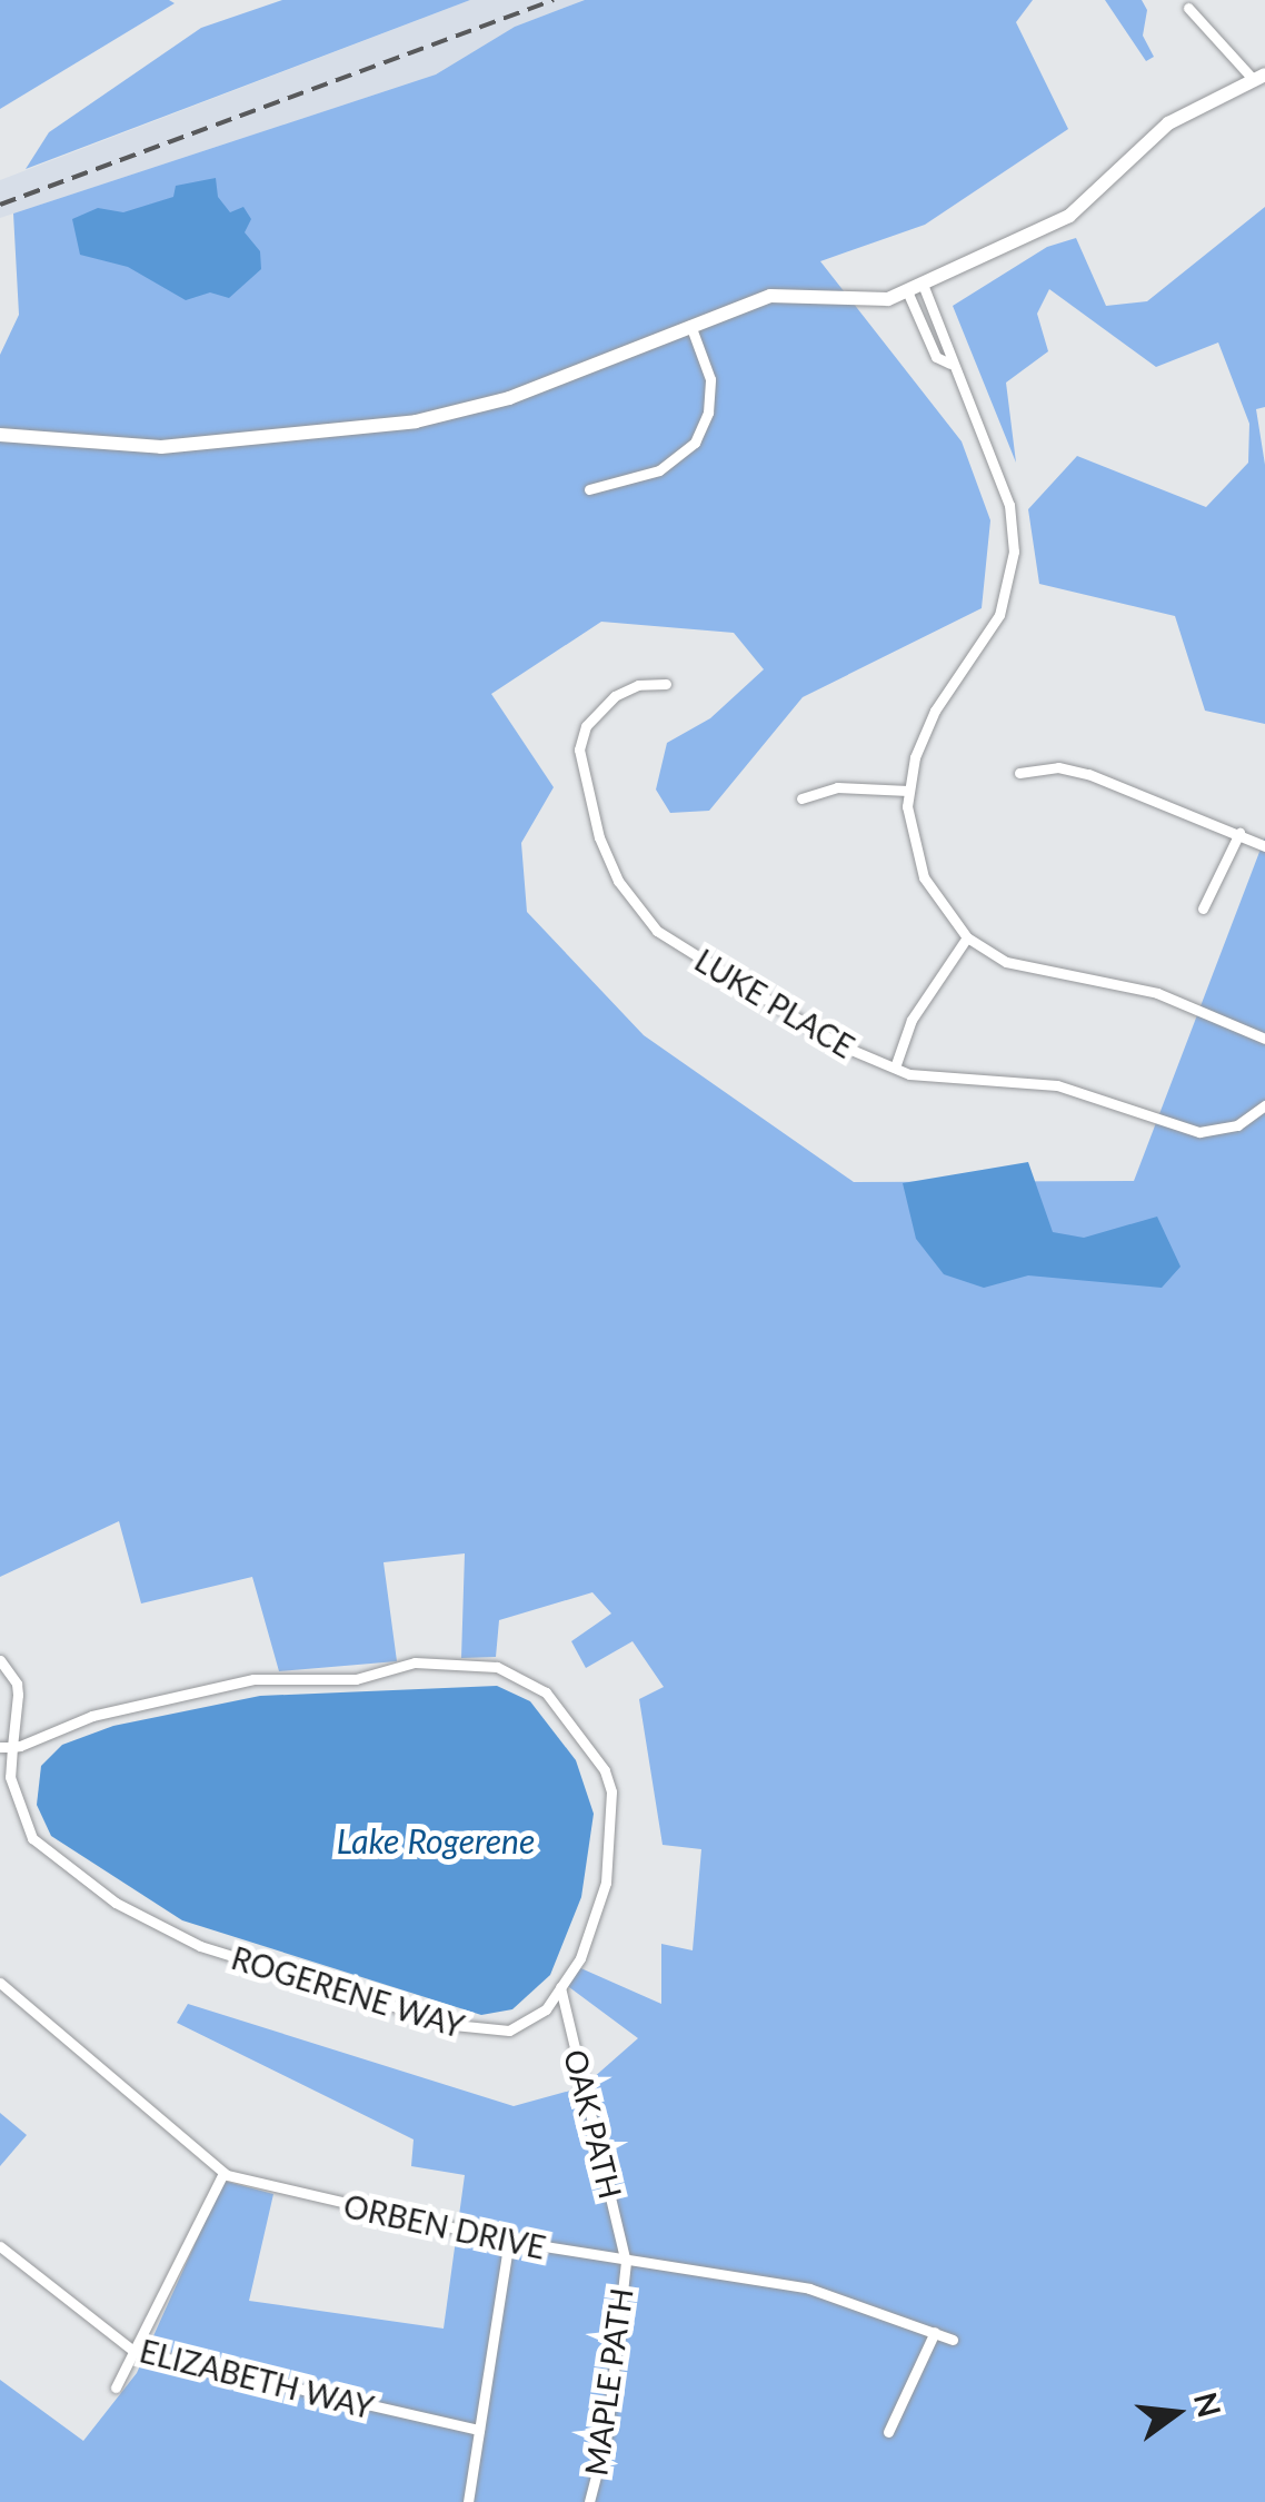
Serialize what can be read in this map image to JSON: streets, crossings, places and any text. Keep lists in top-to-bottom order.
{
  "streets": {
    "street": [
      "LUKE PLACE",
      "ROGERENE WAY",
      "OAK PATH",
      "ORBEN DRIVE",
      "ELIZABETH WAY",
      "MAPLE PATH"
    ]
  },
  "crossings": [
    ["ROGERENE WAY", "OAK PATH"],
    ["OAK PATH", "ORBEN DRIVE"],
    ["OAK PATH", "MAPLE PATH"],
    ["ORBEN DRIVE", "MAPLE PATH"]
  ],
  "water": ["Lake Rogerene"],
  "north": "right"
}
